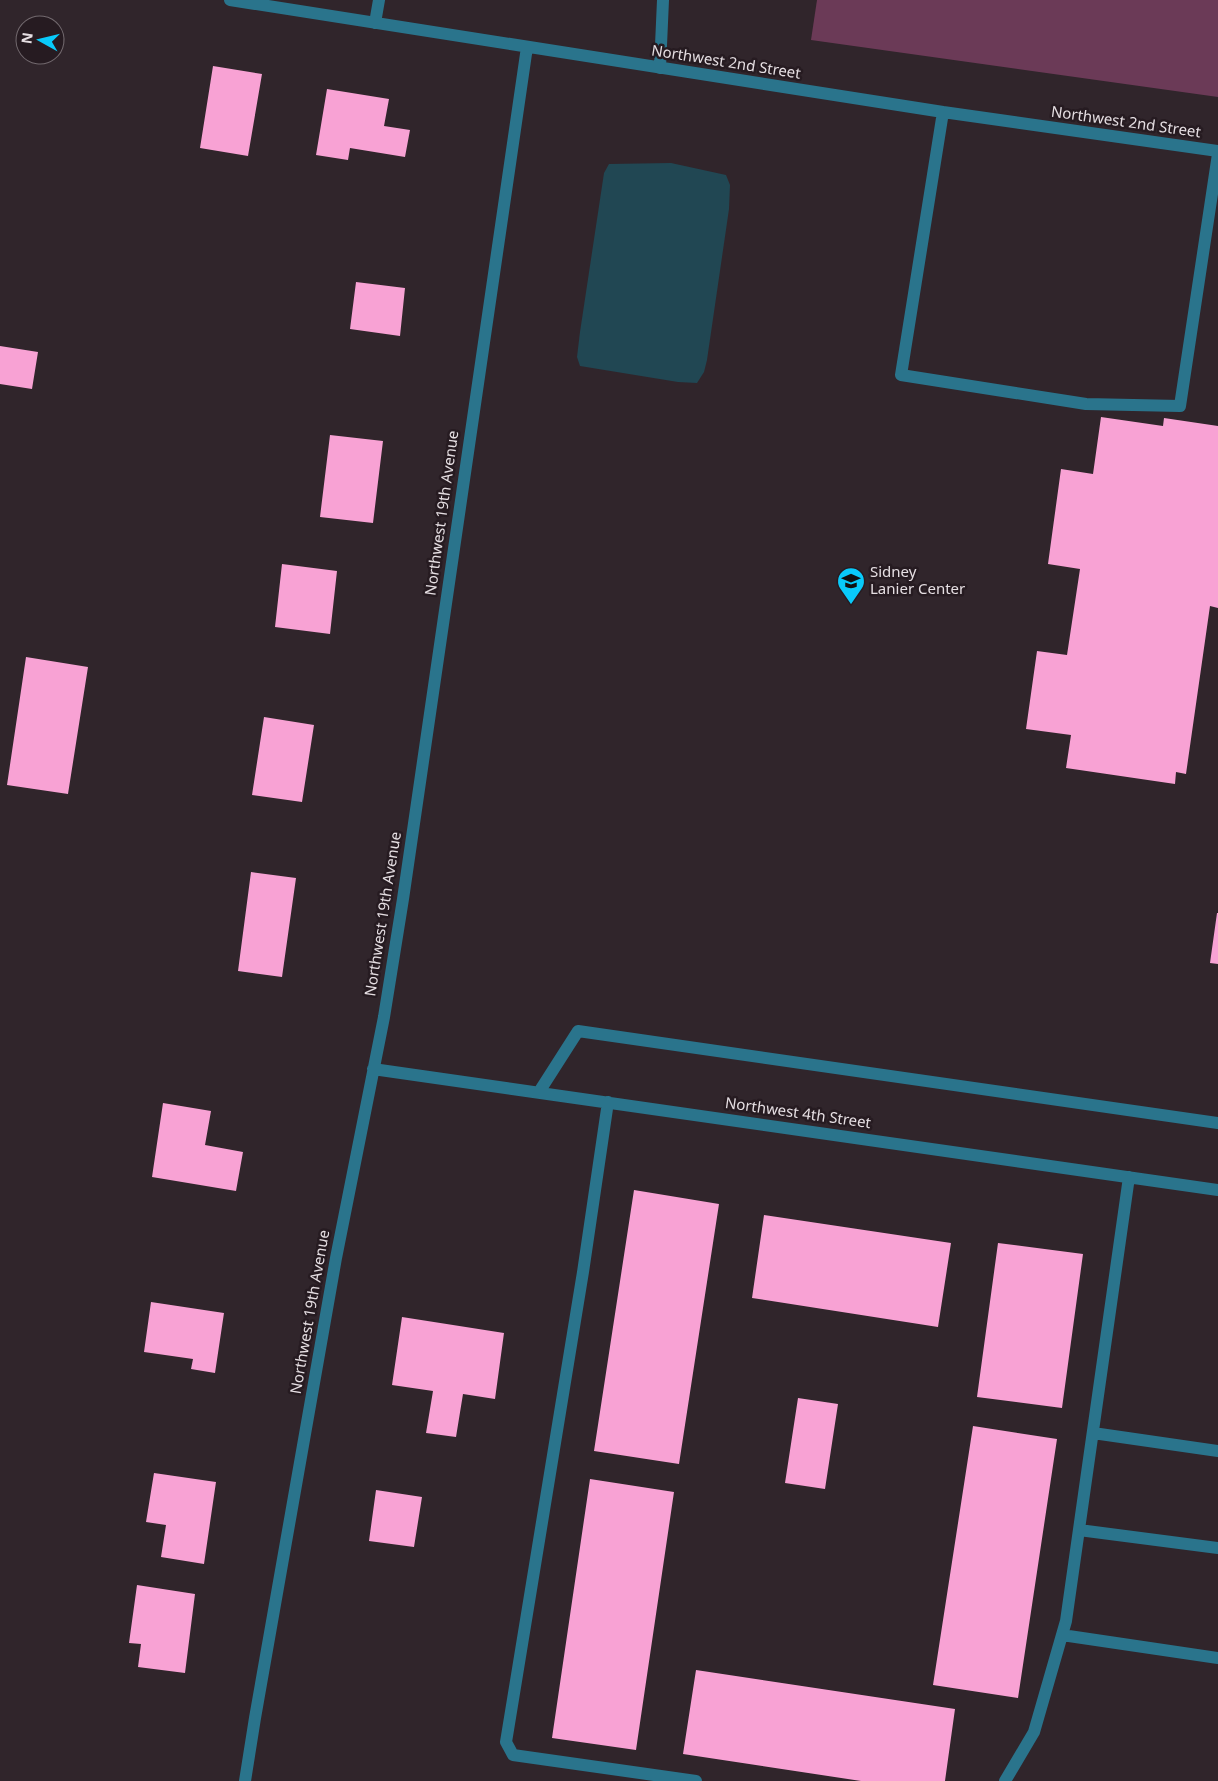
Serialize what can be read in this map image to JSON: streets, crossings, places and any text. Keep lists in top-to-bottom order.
{
  "streets": {
    "street": ["Northwest 2nd Street", "Northwest 19th Avenue", "Northwest 4th Street"]
  },
  "crossings": [
    ["Northwest 2nd Street", "Northwest 19th Avenue"],
    ["Northwest 19th Avenue", "Northwest 4th Street"]
  ],
  "places": {
    "school or university": ["Sidney Lanier Center"]
  },
  "north": "left"
}
